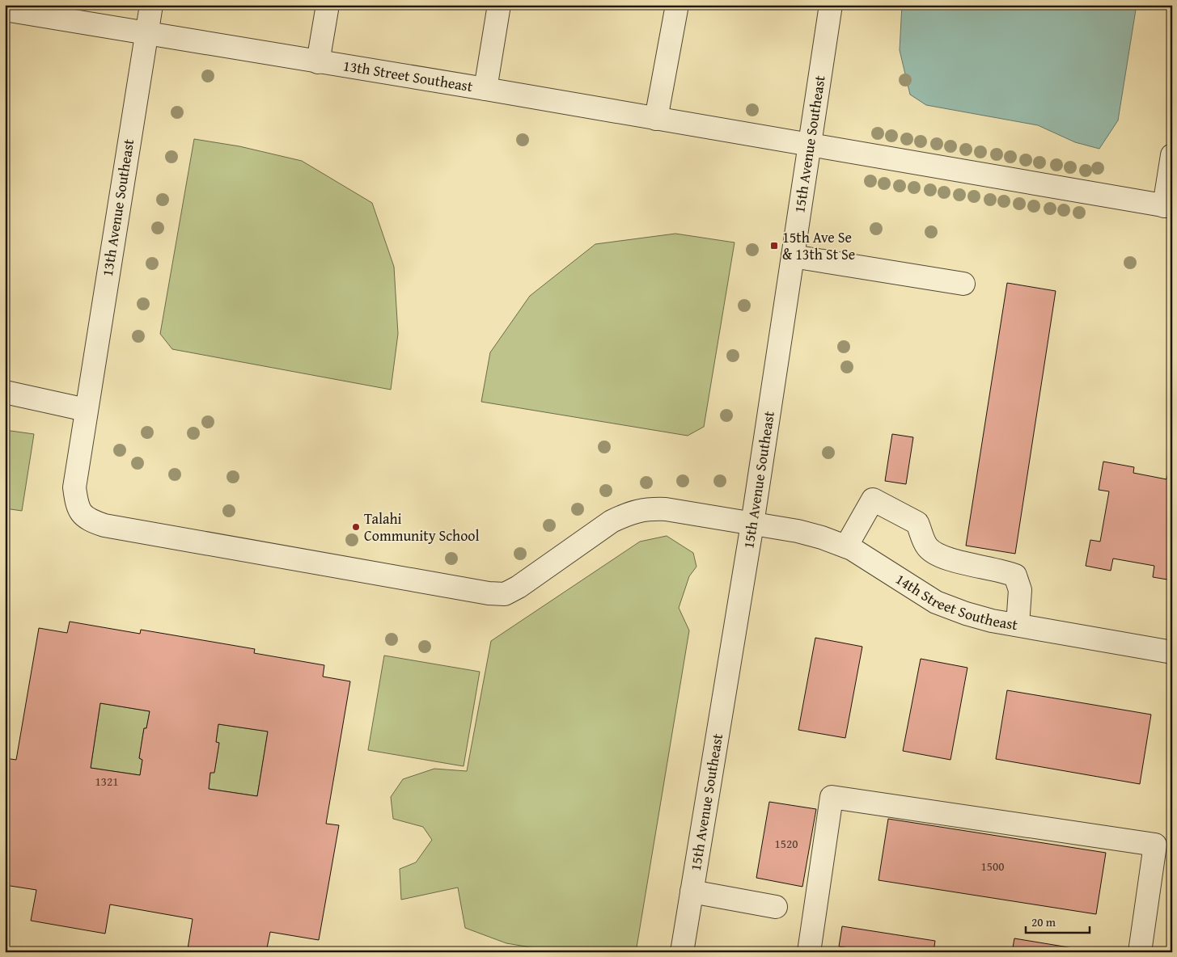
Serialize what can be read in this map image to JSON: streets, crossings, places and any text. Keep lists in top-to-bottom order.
{
  "streets": {
    "street": [
      "13th Street Southeast",
      "15th Avenue Southeast",
      "13th Avenue Southeast",
      "14th Street Southeast"
    ]
  },
  "crossings": [
    ["13th Street Southeast", "15th Avenue Southeast"],
    ["13th Street Southeast", "13th Avenue Southeast"],
    ["15th Avenue Southeast", "13th Avenue Southeast"],
    ["15th Avenue Southeast", "14th Street Southeast"],
    ["13th Avenue Southeast", "14th Street Southeast"]
  ],
  "places": {
    "transit": ["15th Ave Se & 13th St Se"],
    "other": ["Talahi Community School"]
  },
  "house_numbers": ["1321", "1520", "1500"],
  "scale_bar": "20 m"
}
